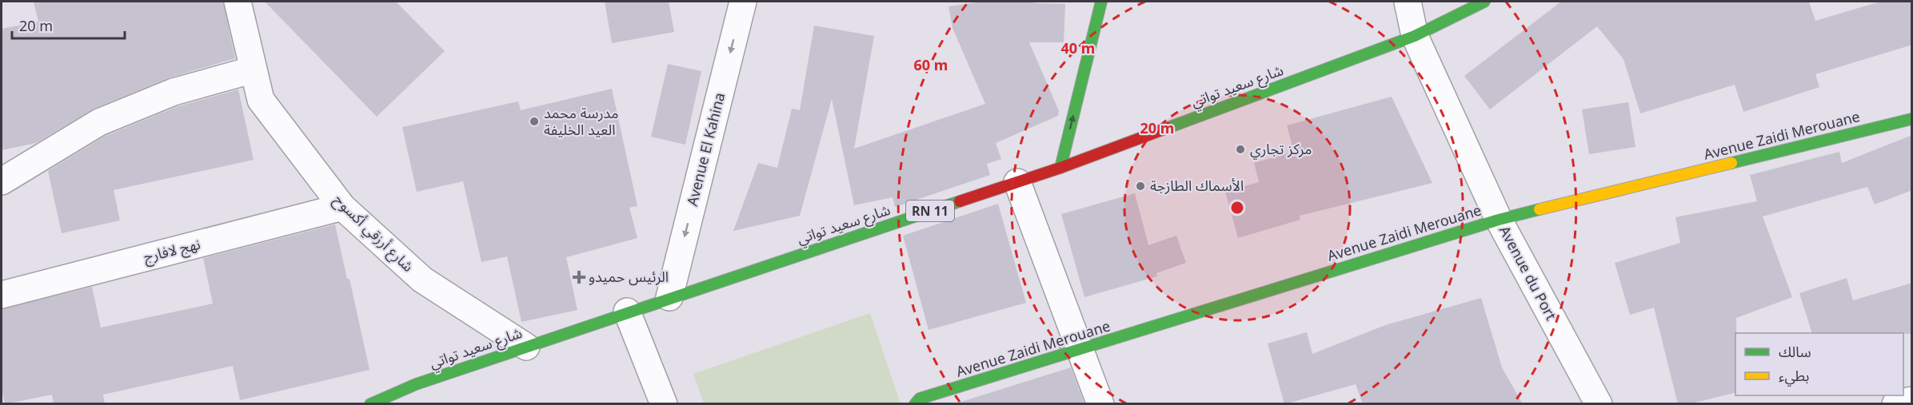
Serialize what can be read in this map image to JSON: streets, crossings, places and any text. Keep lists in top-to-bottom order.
{
  "streets": {
    "street": [
      "شارع سعيد تواتي",
      "Avenue Zaidi Merouane",
      "Avenue El Kahina",
      "RN 11",
      "شارع أرزقي أكسوح",
      "نهج لافارج",
      "Avenue du Port"
    ]
  },
  "crossings": [
    ["شارع سعيد تواتي", "Avenue El Kahina"],
    ["شارع سعيد تواتي", "شارع أرزقي أكسوح"],
    ["شارع سعيد تواتي", "Avenue du Port"],
    ["Avenue Zaidi Merouane", "Avenue du Port"],
    ["شارع أرزقي أكسوح", "نهج لافارج"]
  ],
  "one_way": ["Avenue El Kahina"],
  "places": {
    "other": ["مدرسة محمد العيد الخليفة", "مركز تجاري", "الأسماك الطازجة"],
    "health": ["الرئيس حميدو"]
  },
  "legend": ["سالك", "بطيء"],
  "scale_bar": "20 m",
  "rings": ["40 m", "60 m", "20 m"]
}
